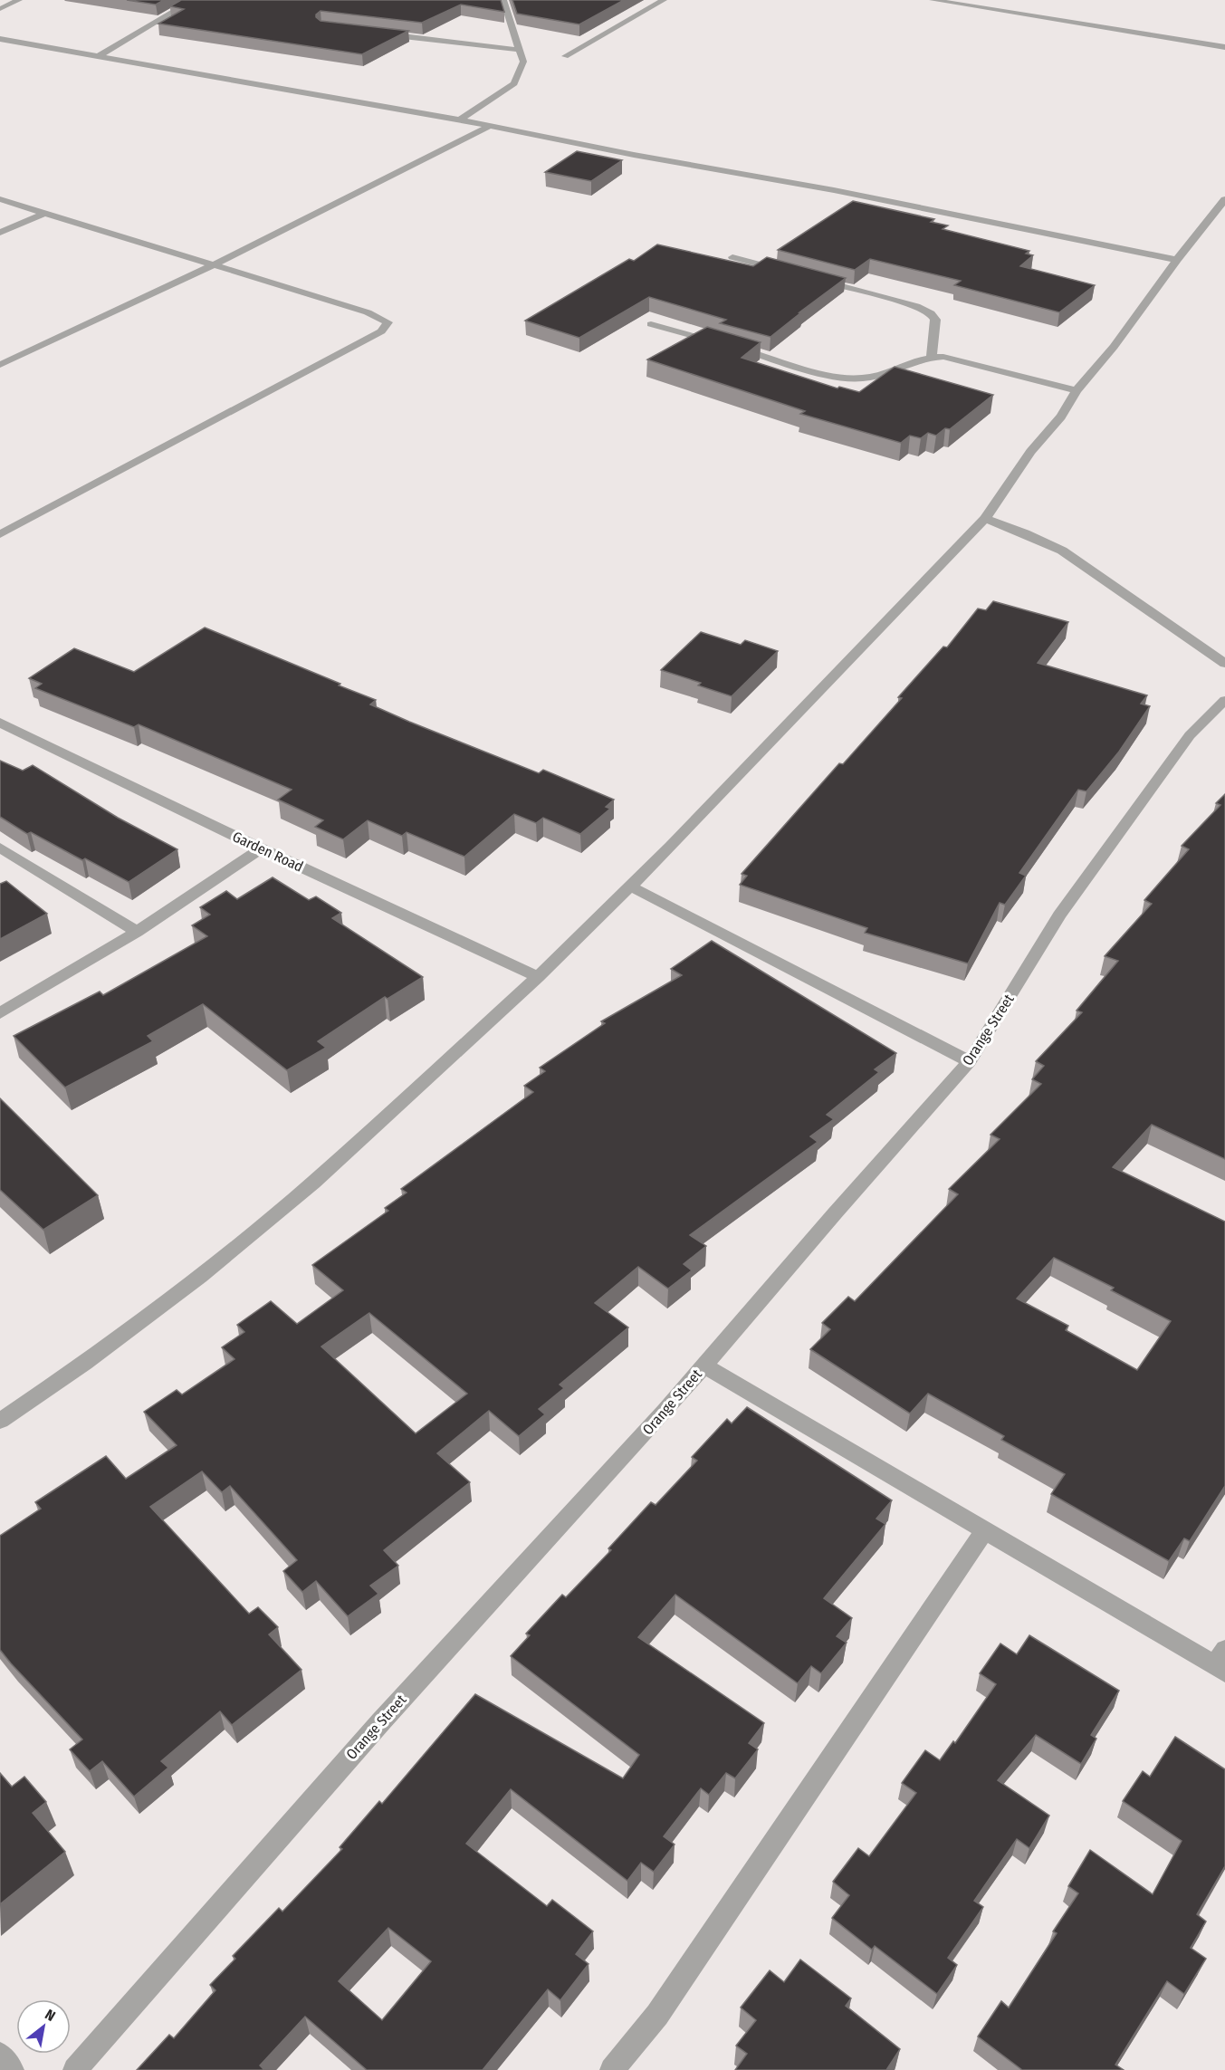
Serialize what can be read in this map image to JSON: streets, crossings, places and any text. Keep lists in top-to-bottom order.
{
  "streets": {
    "street": ["Garden Road", "Orange Street"]
  },
  "north": "top right"
}
